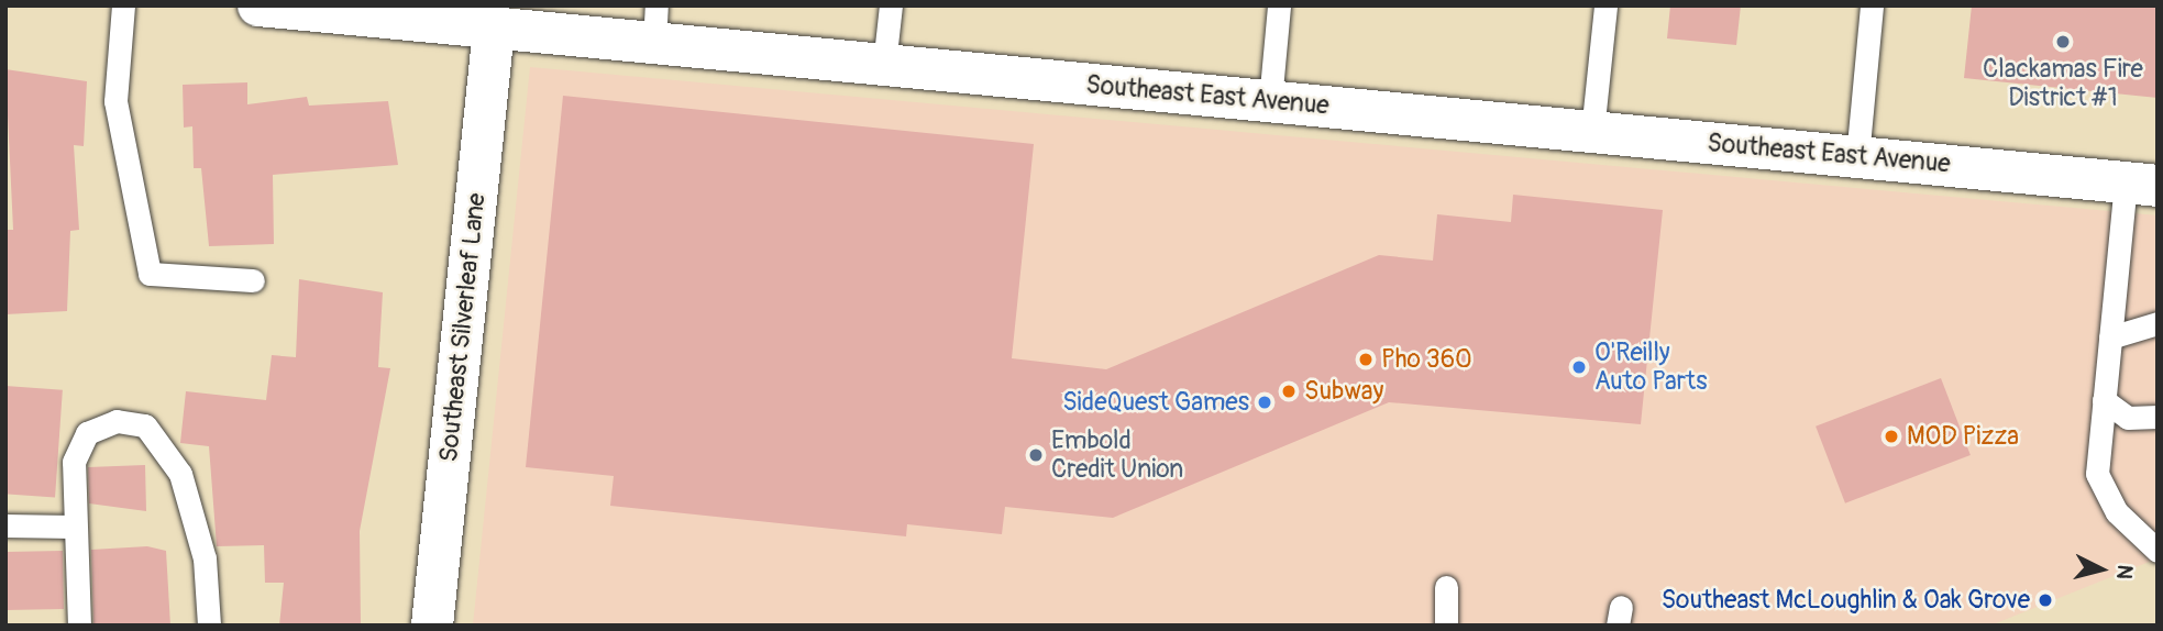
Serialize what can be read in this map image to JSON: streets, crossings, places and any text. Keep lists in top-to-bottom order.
{
  "streets": {
    "street": ["Southeast East Avenue", "Southeast Silverleaf Lane"]
  },
  "crossings": [
    ["Southeast East Avenue", "Southeast Silverleaf Lane"]
  ],
  "places": [
    "Clackamas Fire District #1",
    "Pho 360",
    "O'Reilly Auto Parts",
    "Subway",
    "SideQuest Games",
    "MOD Pizza",
    "Embold Credit Union",
    "Southeast McLoughlin & Oak Grove"
  ],
  "north": "right"
}
